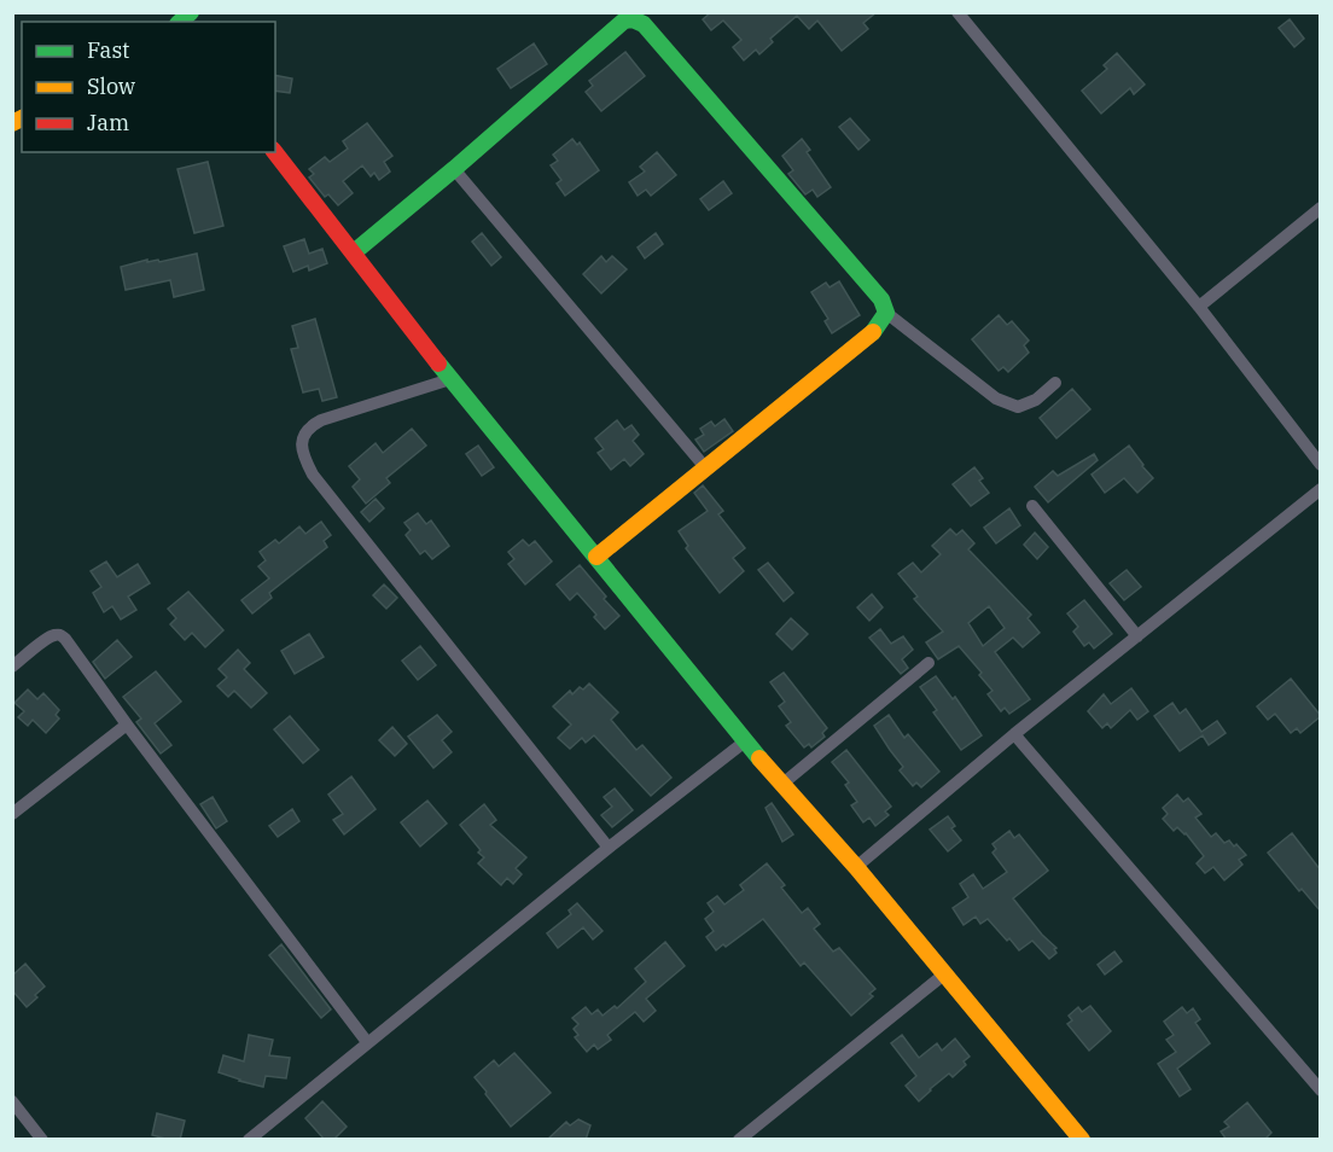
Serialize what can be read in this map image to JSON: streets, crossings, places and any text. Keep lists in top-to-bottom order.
{
  "legend": ["Fast", "Slow", "Jam"]
}
